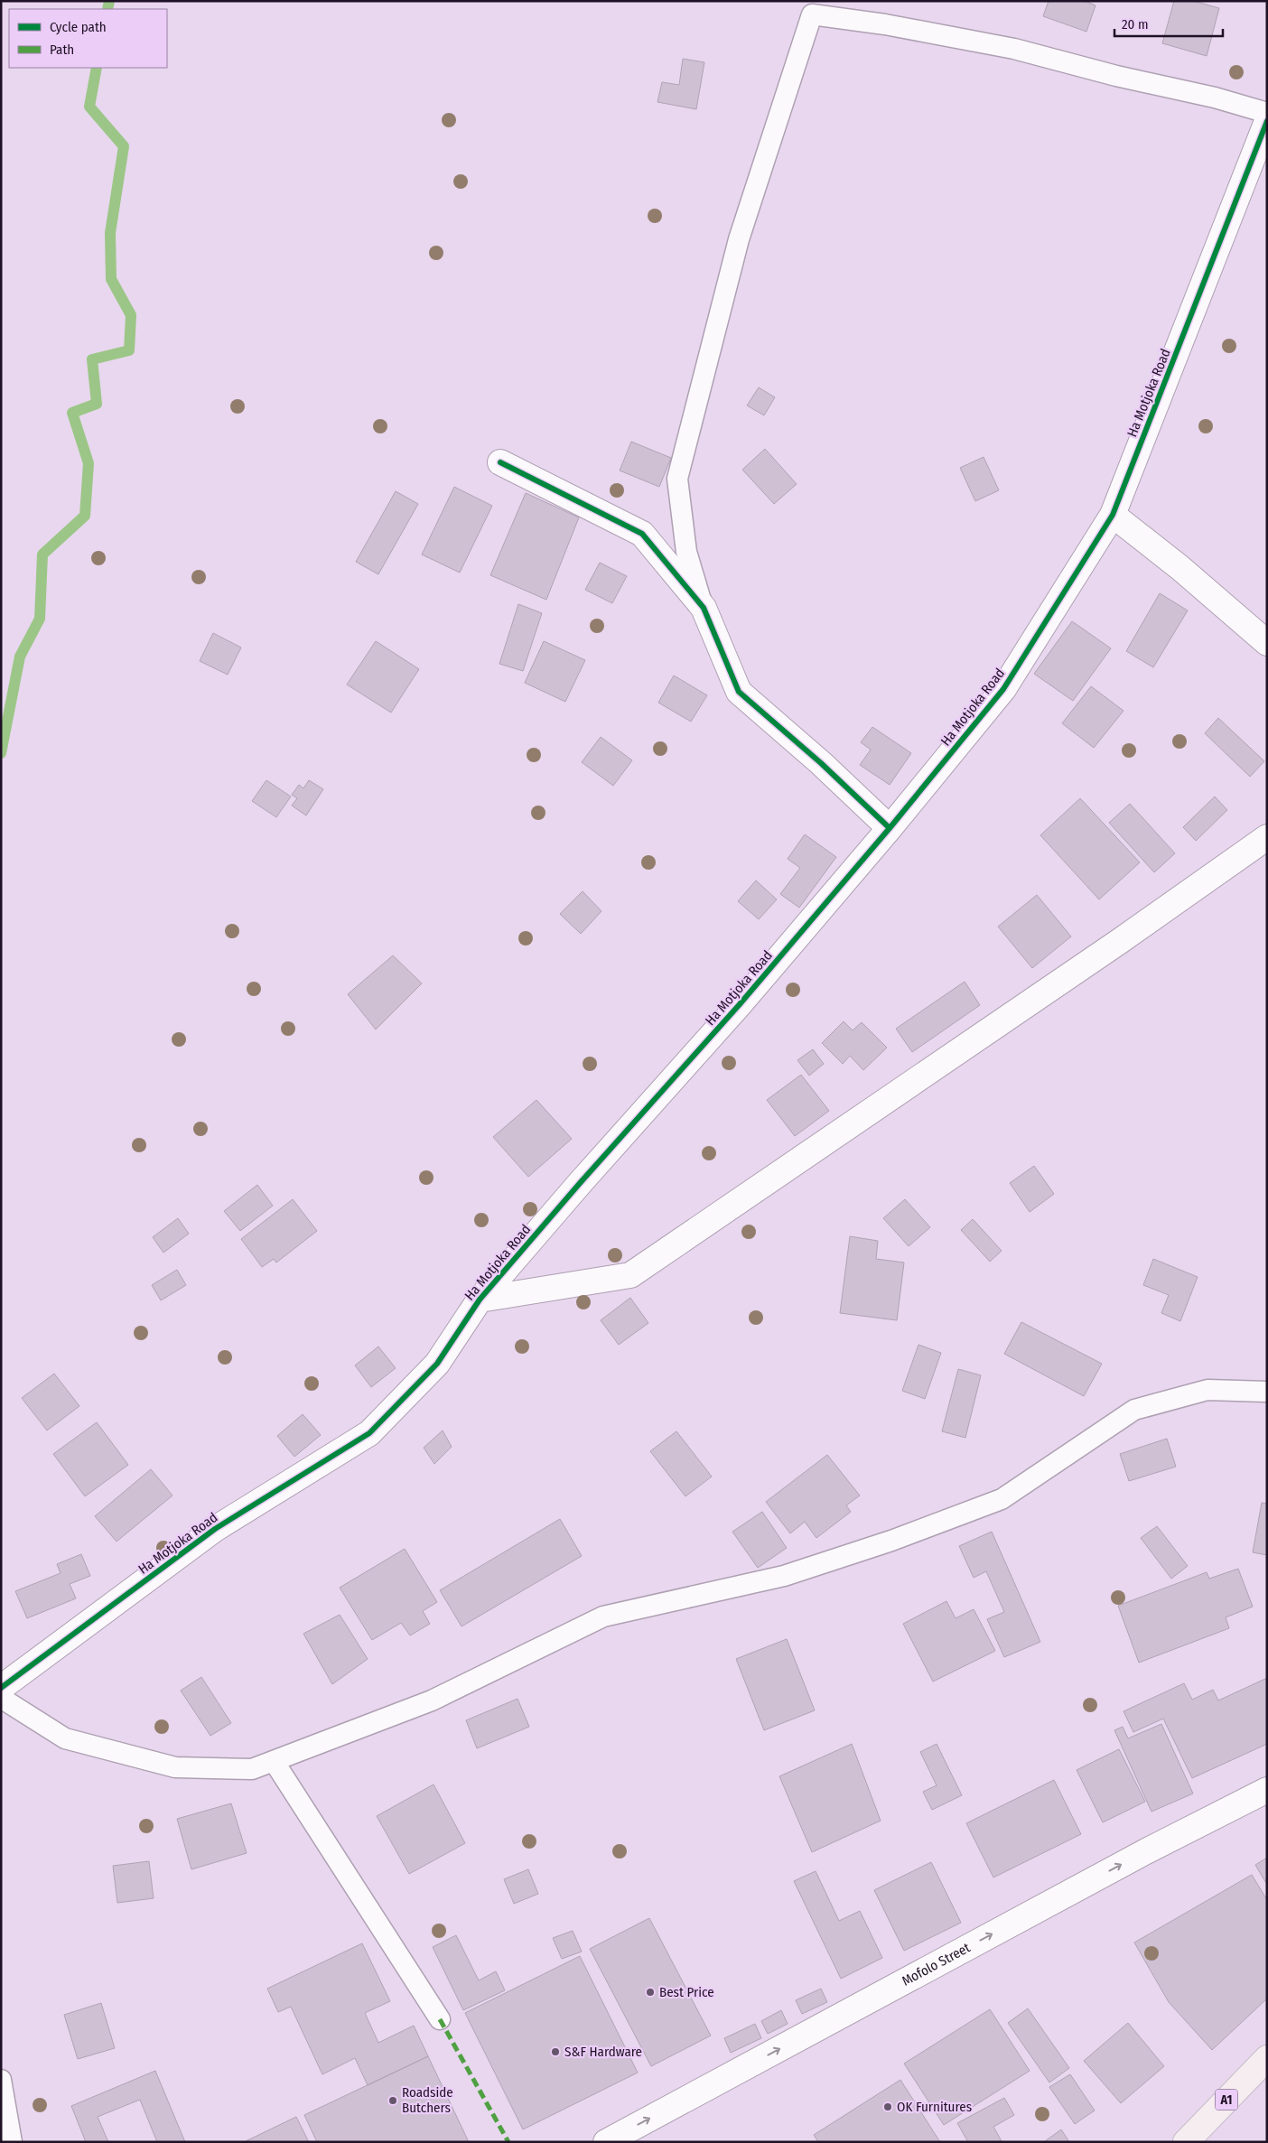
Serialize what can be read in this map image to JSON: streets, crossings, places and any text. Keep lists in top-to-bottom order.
{
  "streets": {
    "main road": ["A1"],
    "street": ["Ha Motjoka Road", "Mofolo Street"]
  },
  "one_way": ["Mofolo Street"],
  "places": [
    "Best Price",
    "S&F Hardware",
    "Roadside Butchers",
    "OK Furnitures"
  ],
  "legend": ["Cycle path", "Path"],
  "scale_bar": "20 m"
}
